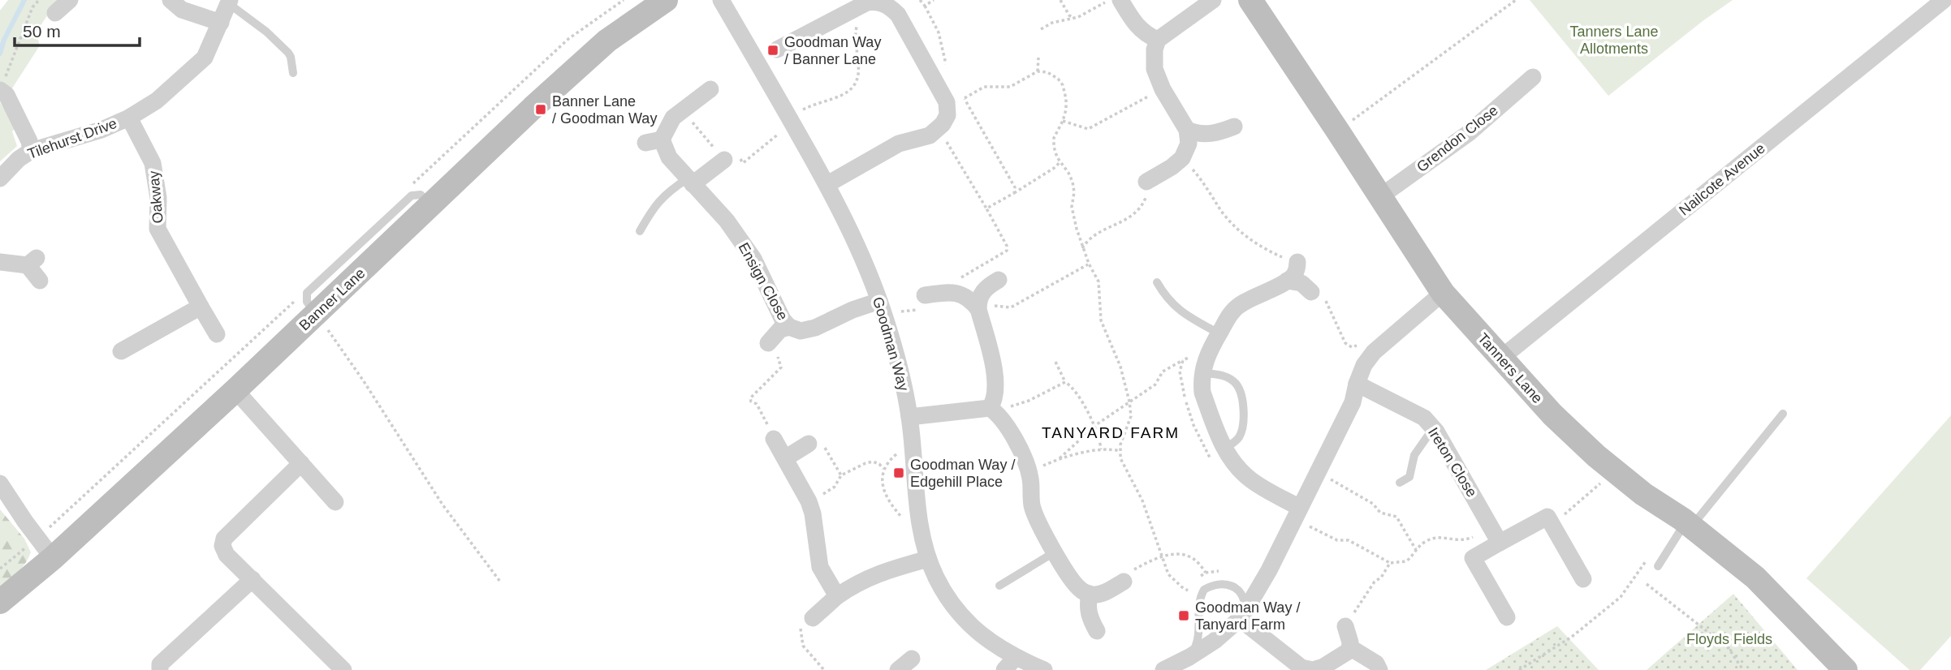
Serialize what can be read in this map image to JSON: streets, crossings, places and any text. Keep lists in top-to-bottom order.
{
  "streets": {
    "street": [
      "Tilehurst Drive",
      "Grendon Close",
      "Nailcote Avenue",
      "Oakway",
      "Ensign Close",
      "Banner Lane",
      "Goodman Way",
      "Tanners Lane",
      "Ireton Close"
    ]
  },
  "crossings": [
    ["Tilehurst Drive", "Oakway"],
    ["Grendon Close", "Tanners Lane"],
    ["Nailcote Avenue", "Tanners Lane"],
    ["Ensign Close", "Goodman Way"]
  ],
  "districts": ["TANYARD FARM"],
  "parks": ["Tanners Lane Allotments", "Floyds Fields"],
  "places": {
    "transit": [
      "Goodman Way / Banner Lane",
      "Banner Lane / Goodman Way",
      "Goodman Way / Edgehill Place",
      "Goodman Way / Tanyard Farm"
    ]
  },
  "scale_bar": "50 m"
}
